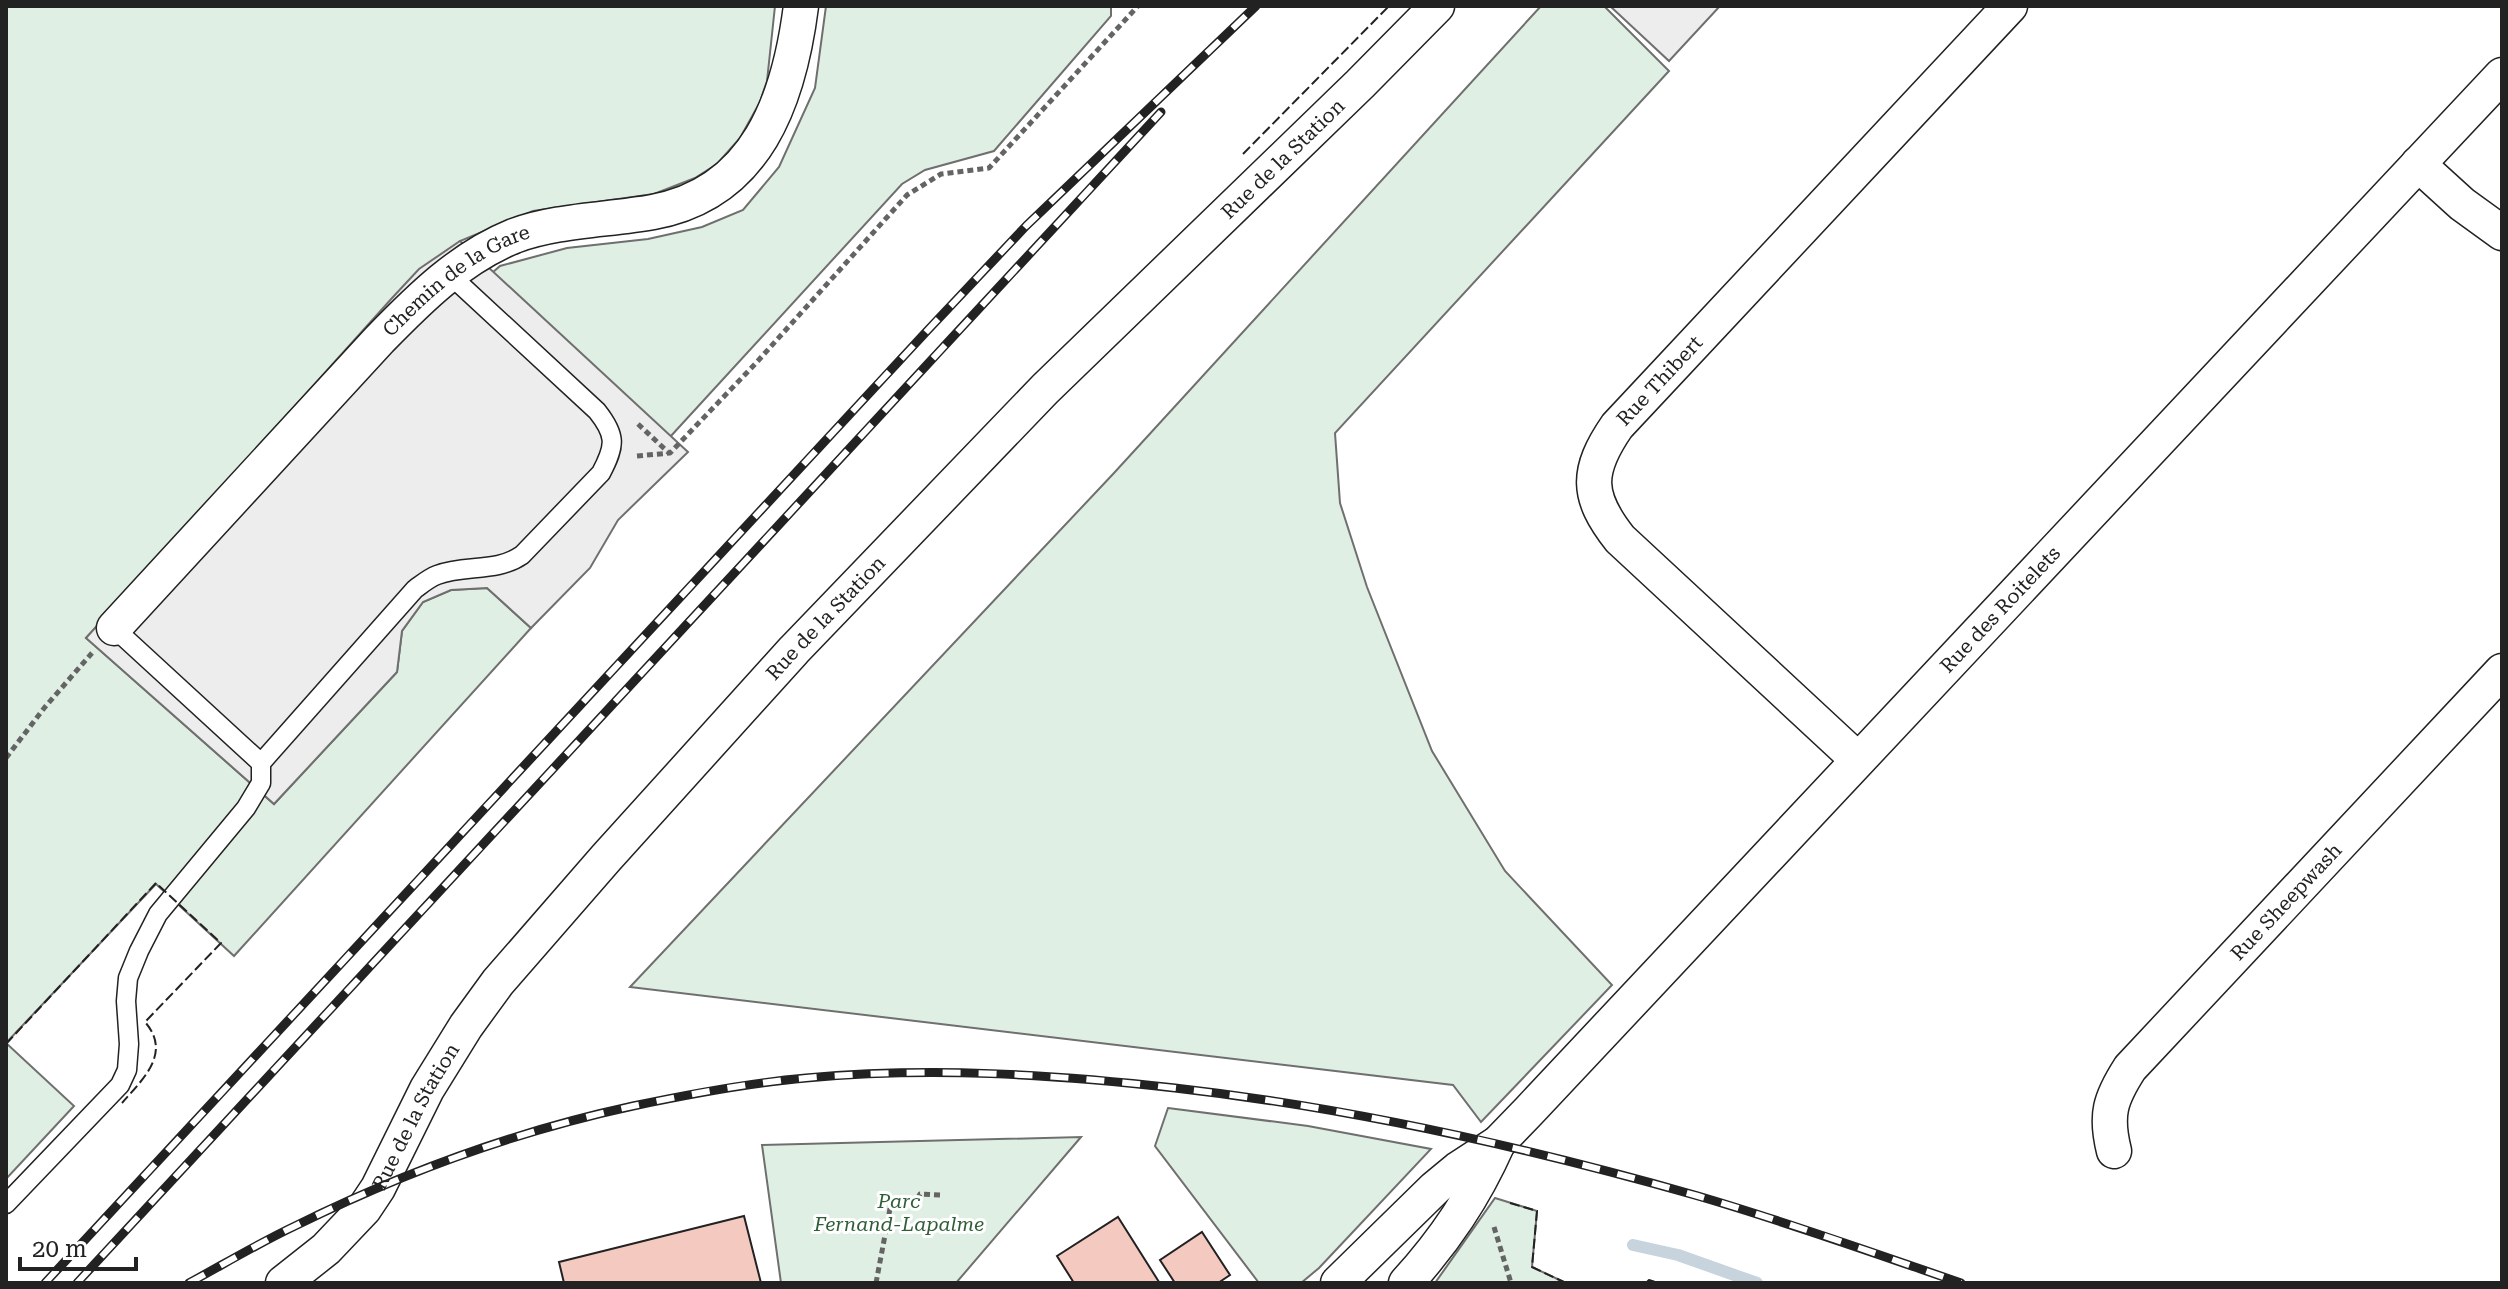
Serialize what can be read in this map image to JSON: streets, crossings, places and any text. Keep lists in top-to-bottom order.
{
  "streets": {
    "street": [
      "Rue de la Station",
      "Chemin de la Gare",
      "Rue Thibert",
      "Rue des Roitelets",
      "Rue Sheepwash"
    ]
  },
  "crossings": [
    ["Rue Thibert", "Rue des Roitelets"]
  ],
  "parks": ["Parc Fernand-Lapalme"],
  "scale_bar": "20 m"
}
